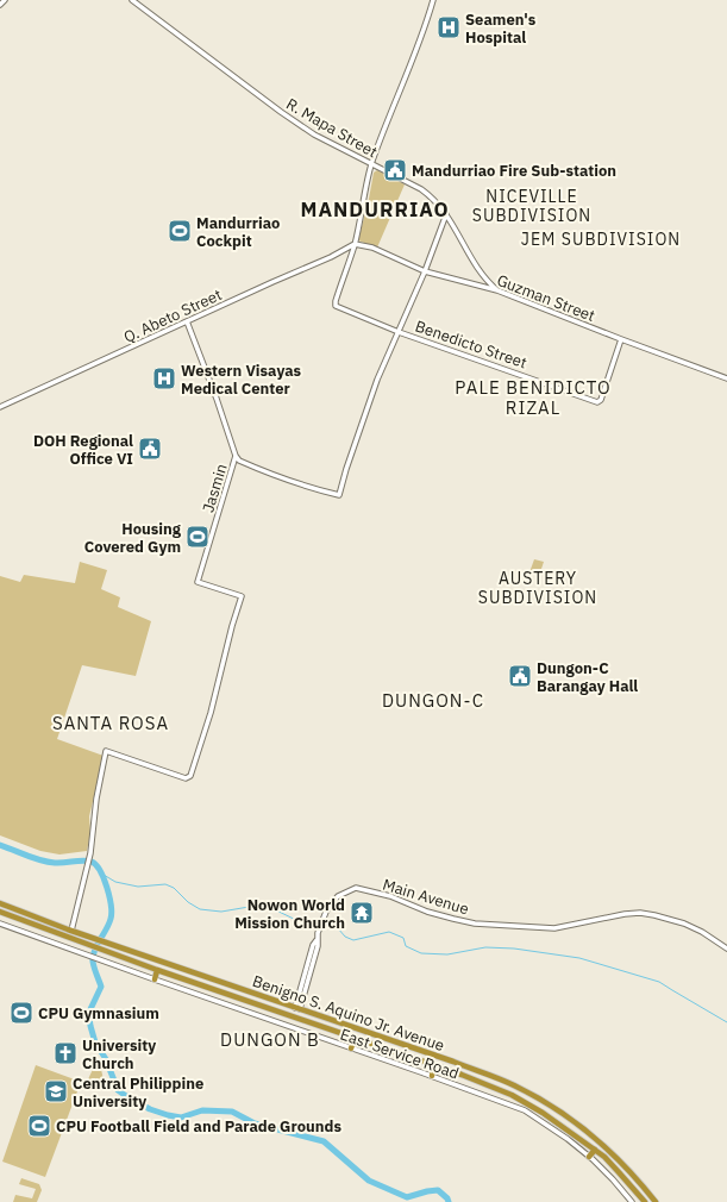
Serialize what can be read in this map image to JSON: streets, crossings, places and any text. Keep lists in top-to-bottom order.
{
  "streets": {
    "highway": ["Benigno S. Aquino Jr. Avenue"],
    "street": [
      "R. Mapa Street",
      "Guzman Street",
      "Q. Abeto Street",
      "Benedicto Street",
      "Jasmin",
      "Main Avenue",
      "East Service Road"
    ]
  },
  "crossings": [
    ["R. Mapa Street", "Guzman Street"],
    ["Guzman Street", "Q. Abeto Street"],
    ["Guzman Street", "Benedicto Street"],
    ["Q. Abeto Street", "Benedicto Street"],
    ["Q. Abeto Street", "Jasmin"],
    ["Jasmin", "Benigno S. Aquino Jr. Avenue"],
    ["Main Avenue", "Benigno S. Aquino Jr. Avenue"]
  ],
  "districts": [
    "NICEVILLE SUBDIVISION",
    "MANDURRIAO",
    "JEM SUBDIVISION",
    "PALE BENIDICTO RIZAL",
    "AUSTERY SUBDIVISION",
    "DUNGON-C",
    "SANTA ROSA",
    "DUNGON B"
  ],
  "places": {
    "hospital": ["Seamen's Hospital", "Western Visayas Medical Center"],
    "public building": ["Mandurriao Fire Sub-station", "DOH Regional Office VI", "Dungon-C Barangay Hall"],
    "sports": [
      "Mandurriao Cockpit",
      "Housing Covered Gym",
      "CPU Gymnasium",
      "CPU Football Field and Parade Grounds"
    ],
    "temple": ["Nowon World Mission Church"],
    "church": ["University Church"],
    "school or university": ["Central Philippine University"]
  }
}
